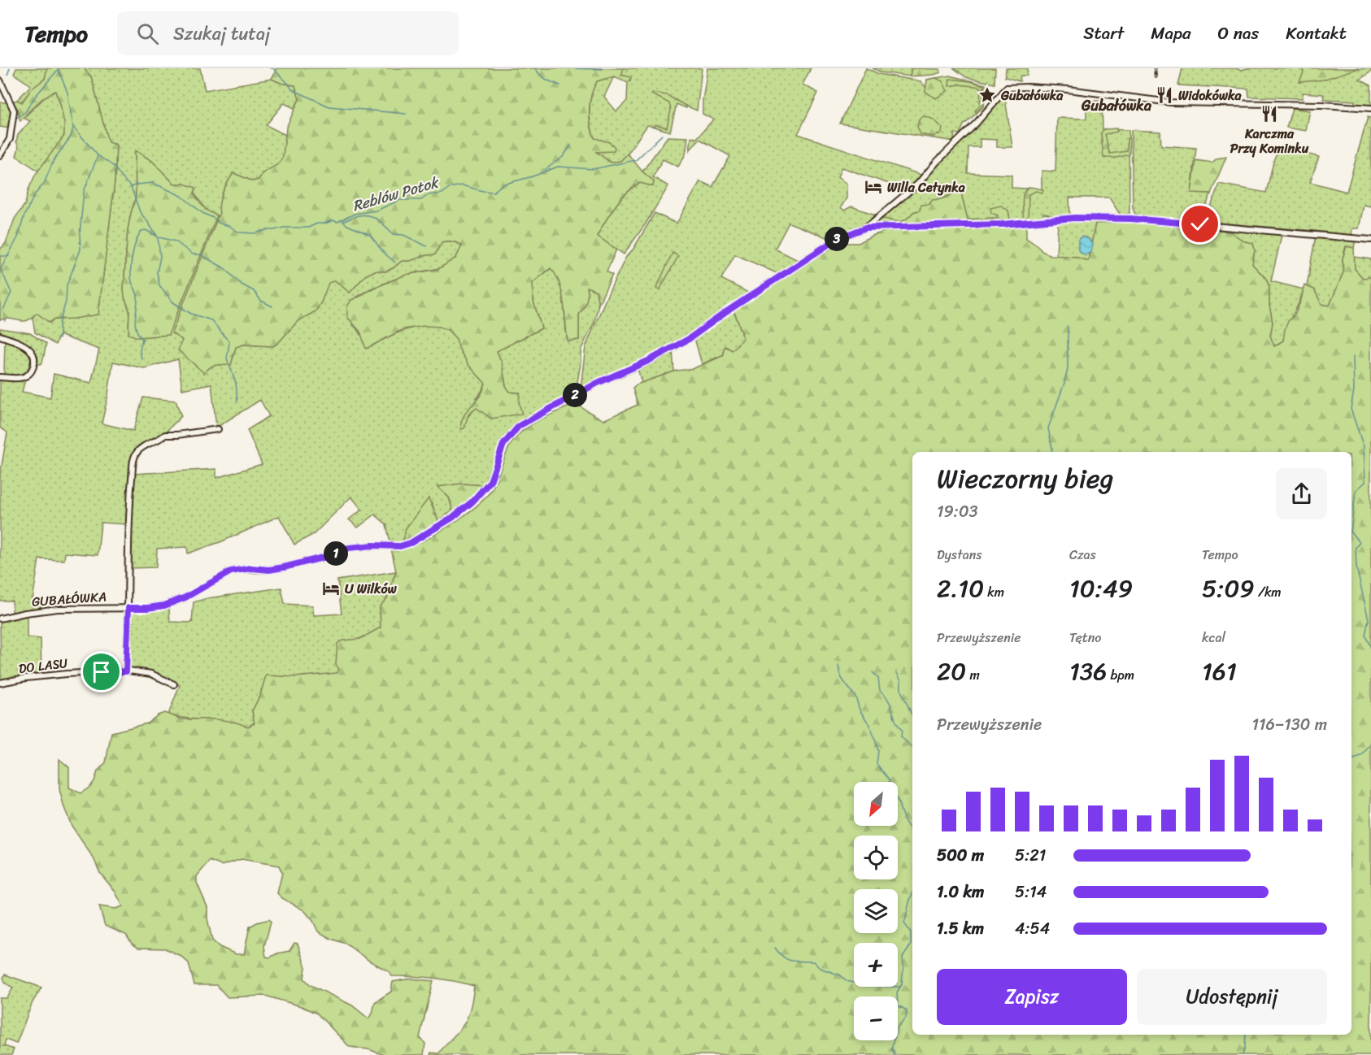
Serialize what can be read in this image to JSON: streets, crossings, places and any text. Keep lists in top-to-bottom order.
{
  "streets": {
    "street": ["GUBAŁÓWKA", "DO LASU"]
  },
  "districts": ["Gubałówka"],
  "water": ["Reblów Potok"],
  "places": {
    "place": ["Gubałówka"],
    "restaurant": ["Widokówka", "Karczma Przy Kominku"],
    "hotel": ["Willa Cetynka", "U Wilków"]
  },
  "north": "bottom left",
  "page": {
    "header": "Tempo",
    "search": "Szukaj tutaj",
    "nav": [
      "Start",
      "Mapa",
      "O nas",
      "Kontakt"
    ],
    "pins": ["3", "2", "1"],
    "heading": ["Wieczorny bieg", "19:03"],
    "stats": [
      ["Dystans", "2.10 km"],
      ["Czas", "10:49"],
      ["Tempo", "5:09 /km"],
      ["Przewyższenie", "20 m"],
      ["Tętno", "136 bpm"],
      ["kcal", "161"]
    ],
    "chart": ["Przewyższenie", "116–130 m"],
    "map_buttons": ["+", "−"],
    "list": [
      {
        "name": "500 m",
        "note": "5:21"
      },
      {
        "name": "1.0 km",
        "note": "5:14"
      },
      {
        "name": "1.5 km",
        "note": "4:54"
      }
    ],
    "buttons": ["Zapisz", "Udostępnij"]
  }
}
